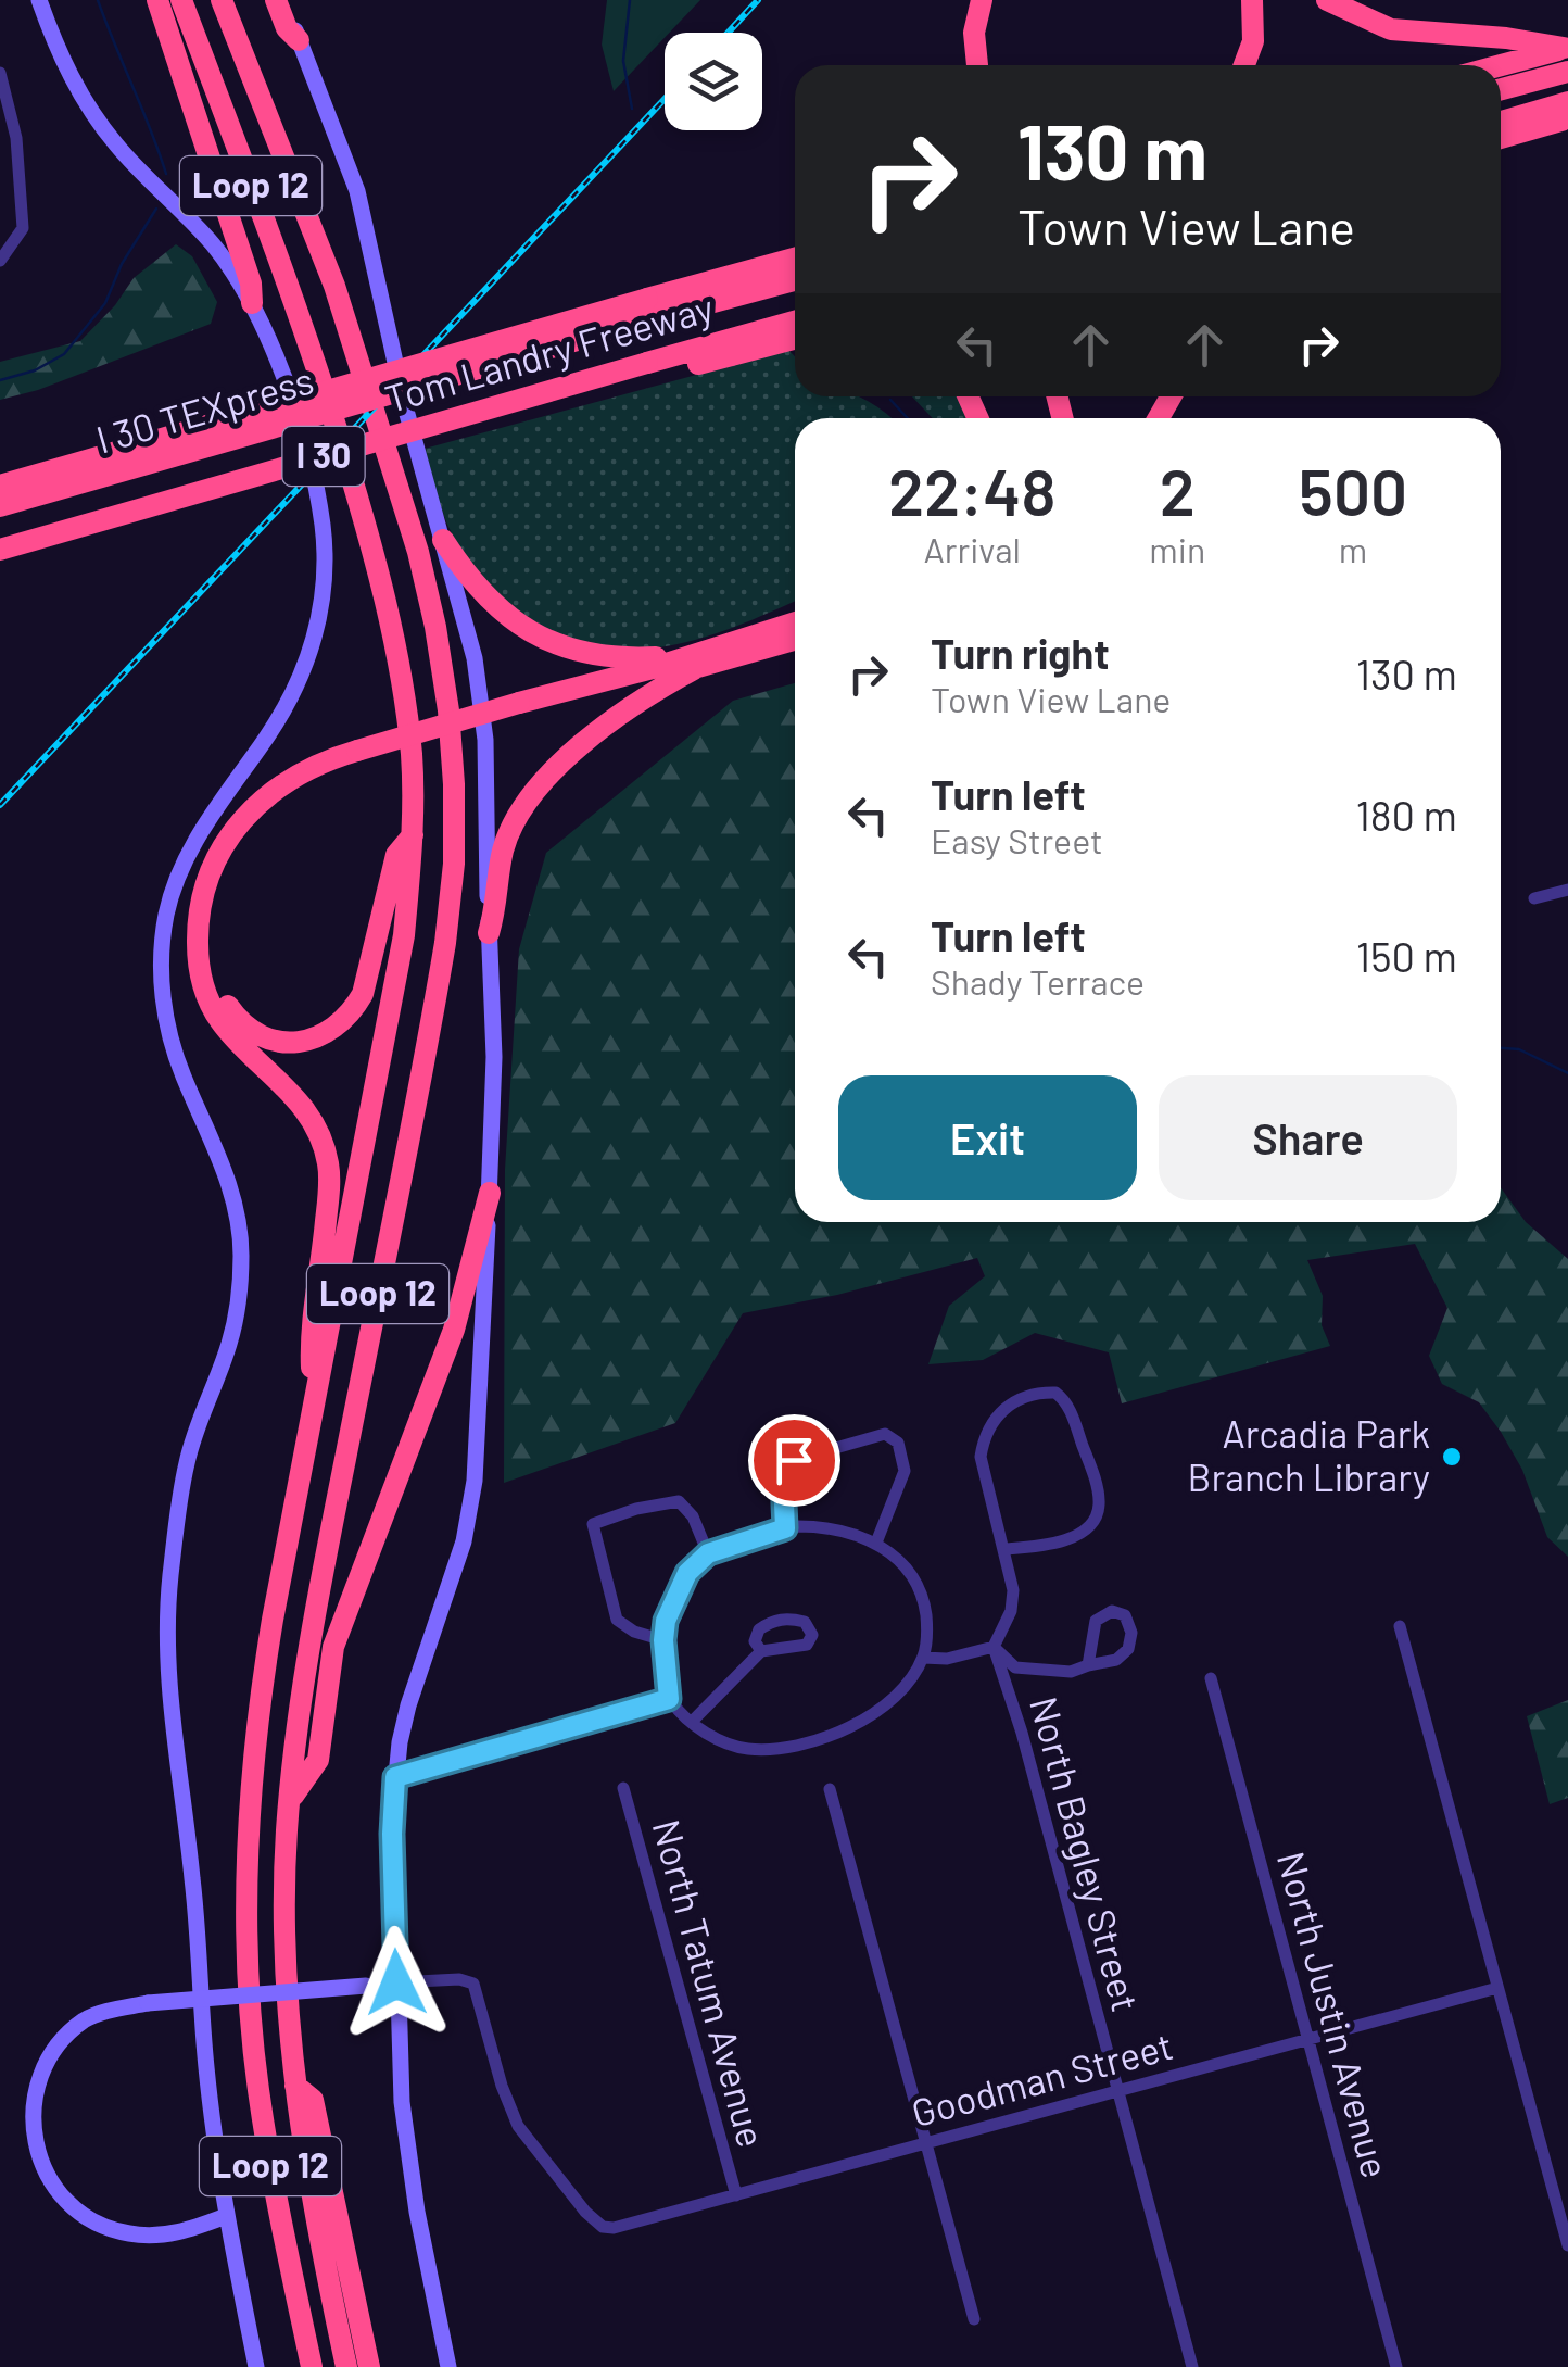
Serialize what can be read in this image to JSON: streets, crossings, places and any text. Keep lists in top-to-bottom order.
{
  "streets": {
    "highway": [
      "Loop 12",
      "Tom Landry Freeway",
      "I 30 TEXpress",
      "I 30"
    ],
    "street": [
      "North Bagley Street",
      "North Tatum Avenue",
      "North Justin Avenue",
      "Goodman Street"
    ]
  },
  "crossings": [
    ["Tom Landry Freeway", "I 30 TEXpress"],
    ["North Bagley Street", "Goodman Street"],
    ["North Tatum Avenue", "Goodman Street"],
    ["North Justin Avenue", "Goodman Street"]
  ],
  "places": ["Arcadia Park Branch Library"],
  "page": {
    "turn": ["130 m", "Town View Lane"],
    "eta": [
      "22:48",
      "Arrival",
      "2",
      "min",
      "500",
      "m"
    ],
    "list": [
      {
        "name": "Turn right",
        "note": "Town View Lane",
        "value": "130 m"
      },
      {
        "name": "Turn left",
        "note": "Easy Street",
        "value": "180 m"
      },
      {
        "name": "Turn left",
        "note": "Shady Terrace",
        "value": "150 m"
      }
    ],
    "buttons": ["Exit", "Share"]
  }
}
